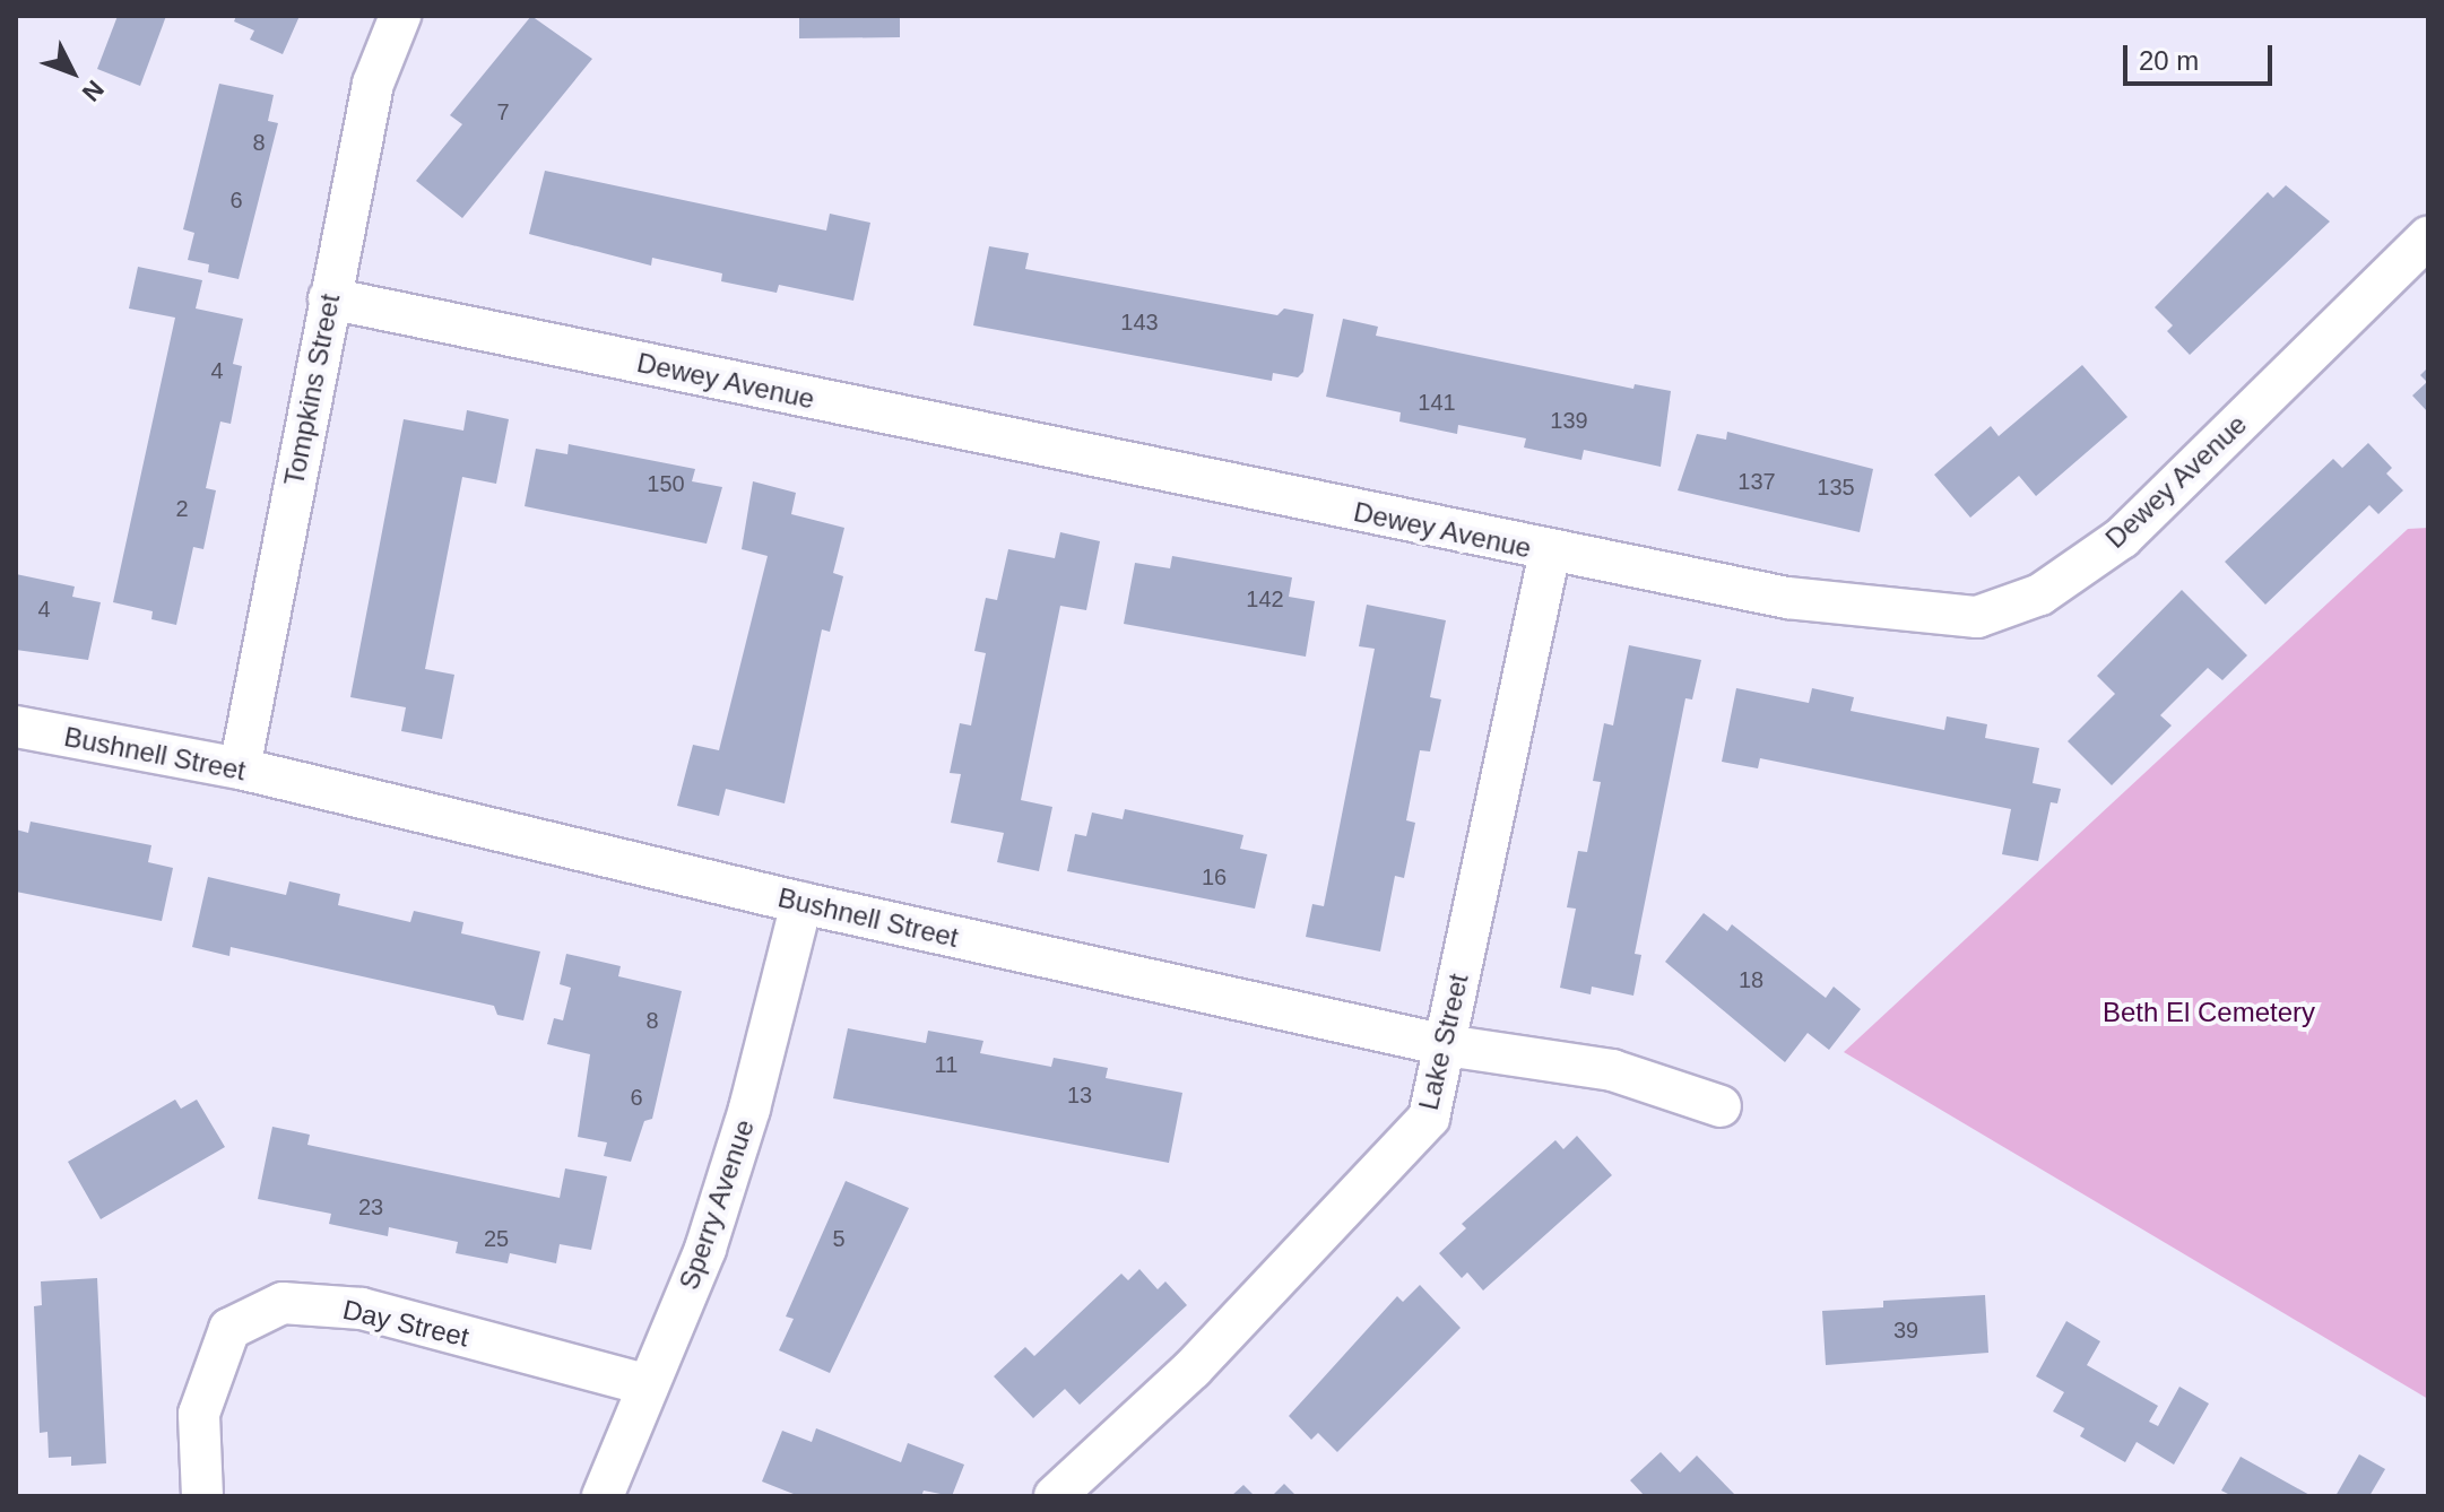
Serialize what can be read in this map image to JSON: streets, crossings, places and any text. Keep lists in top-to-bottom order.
{
  "streets": {
    "street": [
      "Dewey Avenue",
      "Tompkins Street",
      "Bushnell Street",
      "Lake Street",
      "Sperry Avenue",
      "Day Street"
    ]
  },
  "crossings": [
    ["Dewey Avenue", "Tompkins Street"],
    ["Dewey Avenue", "Lake Street"],
    ["Tompkins Street", "Bushnell Street"],
    ["Bushnell Street", "Lake Street"],
    ["Bushnell Street", "Sperry Avenue"],
    ["Sperry Avenue", "Day Street"]
  ],
  "parks": ["Beth El Cemetery"],
  "house_numbers": [
    "7",
    "8",
    "6",
    "143",
    "4",
    "141",
    "139",
    "137",
    "150",
    "135",
    "2",
    "142",
    "4",
    "16",
    "18",
    "8",
    "11",
    "13",
    "6",
    "23",
    "25",
    "5",
    "39"
  ],
  "scale_bar": "20 m",
  "north": "bottom right"
}
